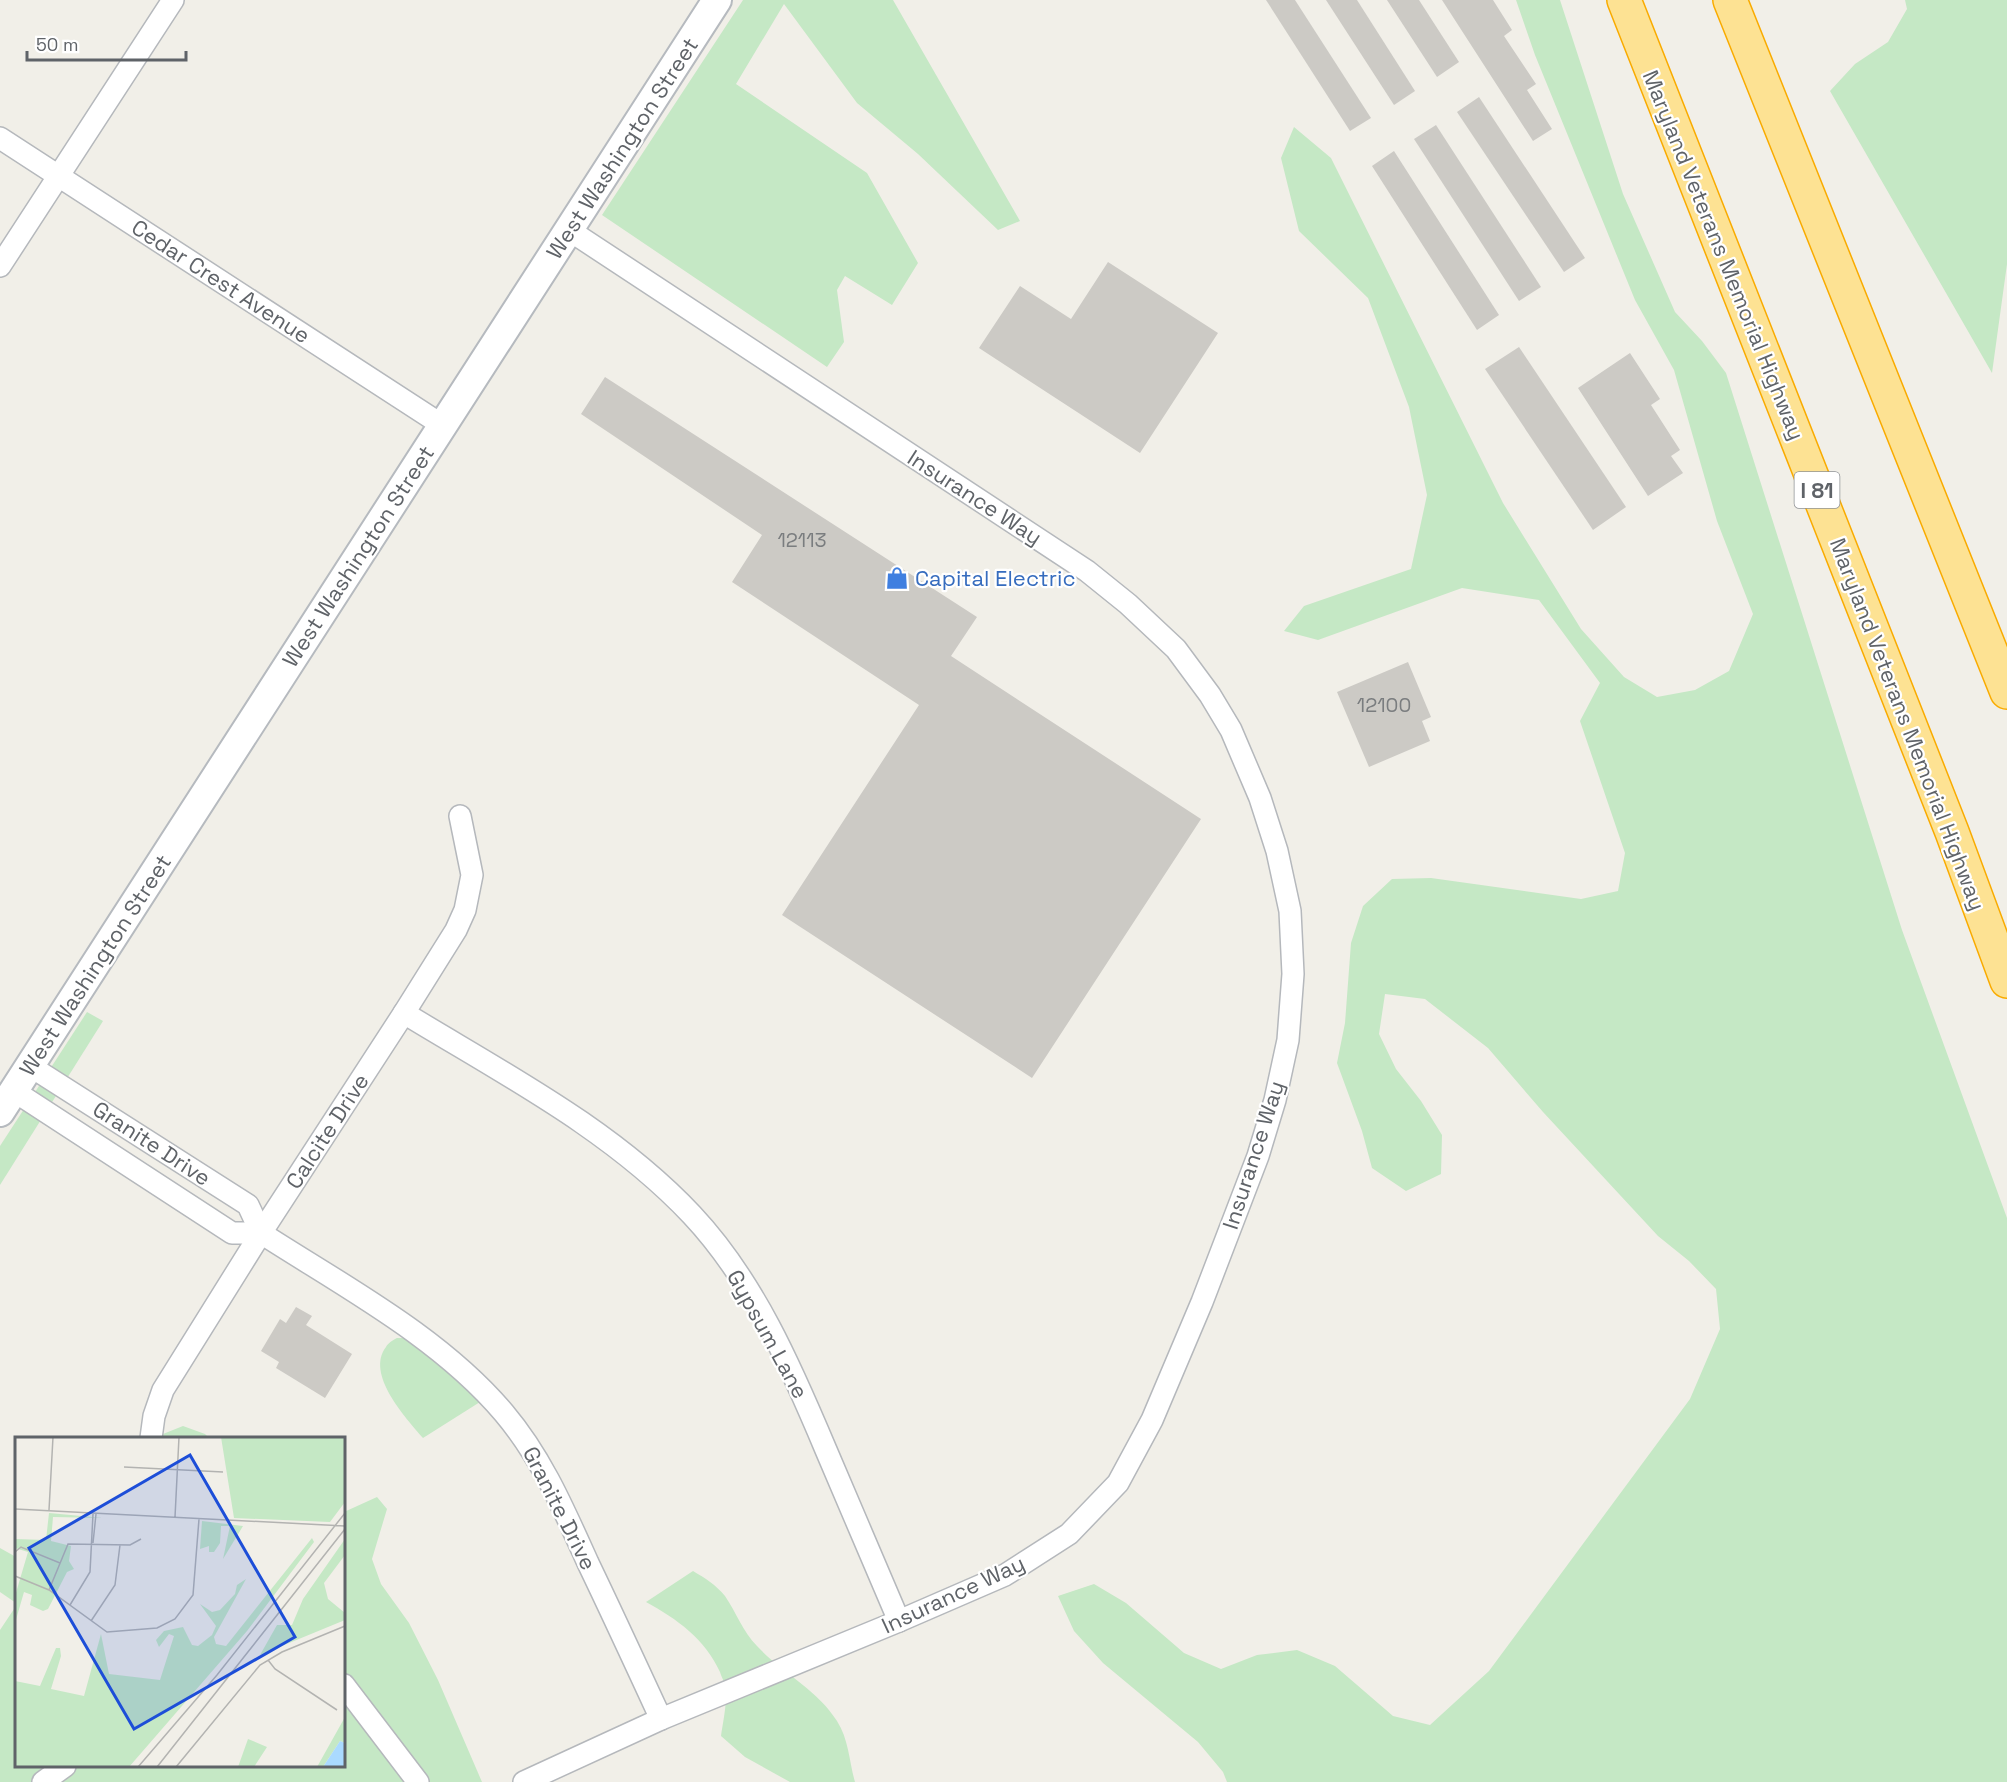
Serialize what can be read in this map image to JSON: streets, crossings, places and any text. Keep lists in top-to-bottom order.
{
  "streets": {
    "highway": ["Maryland Veterans Memorial Highway", "I 81"],
    "main road": ["West Washington Street"],
    "street": [
      "Cedar Crest Avenue",
      "Insurance Way",
      "Calcite Drive",
      "Granite Drive",
      "Gypsum Lane"
    ]
  },
  "crossings": [
    ["West Washington Street", "Cedar Crest Avenue"],
    ["West Washington Street", "Insurance Way"],
    ["West Washington Street", "Granite Drive"],
    ["Insurance Way", "Granite Drive"],
    ["Insurance Way", "Gypsum Lane"],
    ["Calcite Drive", "Granite Drive"],
    ["Calcite Drive", "Gypsum Lane"]
  ],
  "places": {
    "shop": ["Capital Electric"]
  },
  "house_numbers": ["12113", "12100"],
  "scale_bar": "50 m"
}
